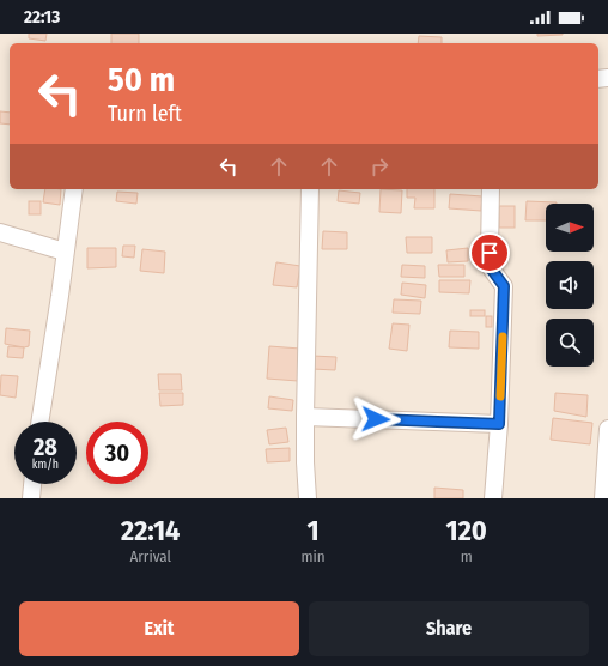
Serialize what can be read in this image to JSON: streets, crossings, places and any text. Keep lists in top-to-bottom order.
{
  "north": "right",
  "page": {
    "status": "22:13",
    "turn": ["50 m", "Turn left"],
    "speed": "28 km/h",
    "limit": "30",
    "eta": [
      "22:14",
      "Arrival",
      "1",
      "min",
      "120",
      "m"
    ],
    "buttons": ["Exit", "Share"]
  }
}
